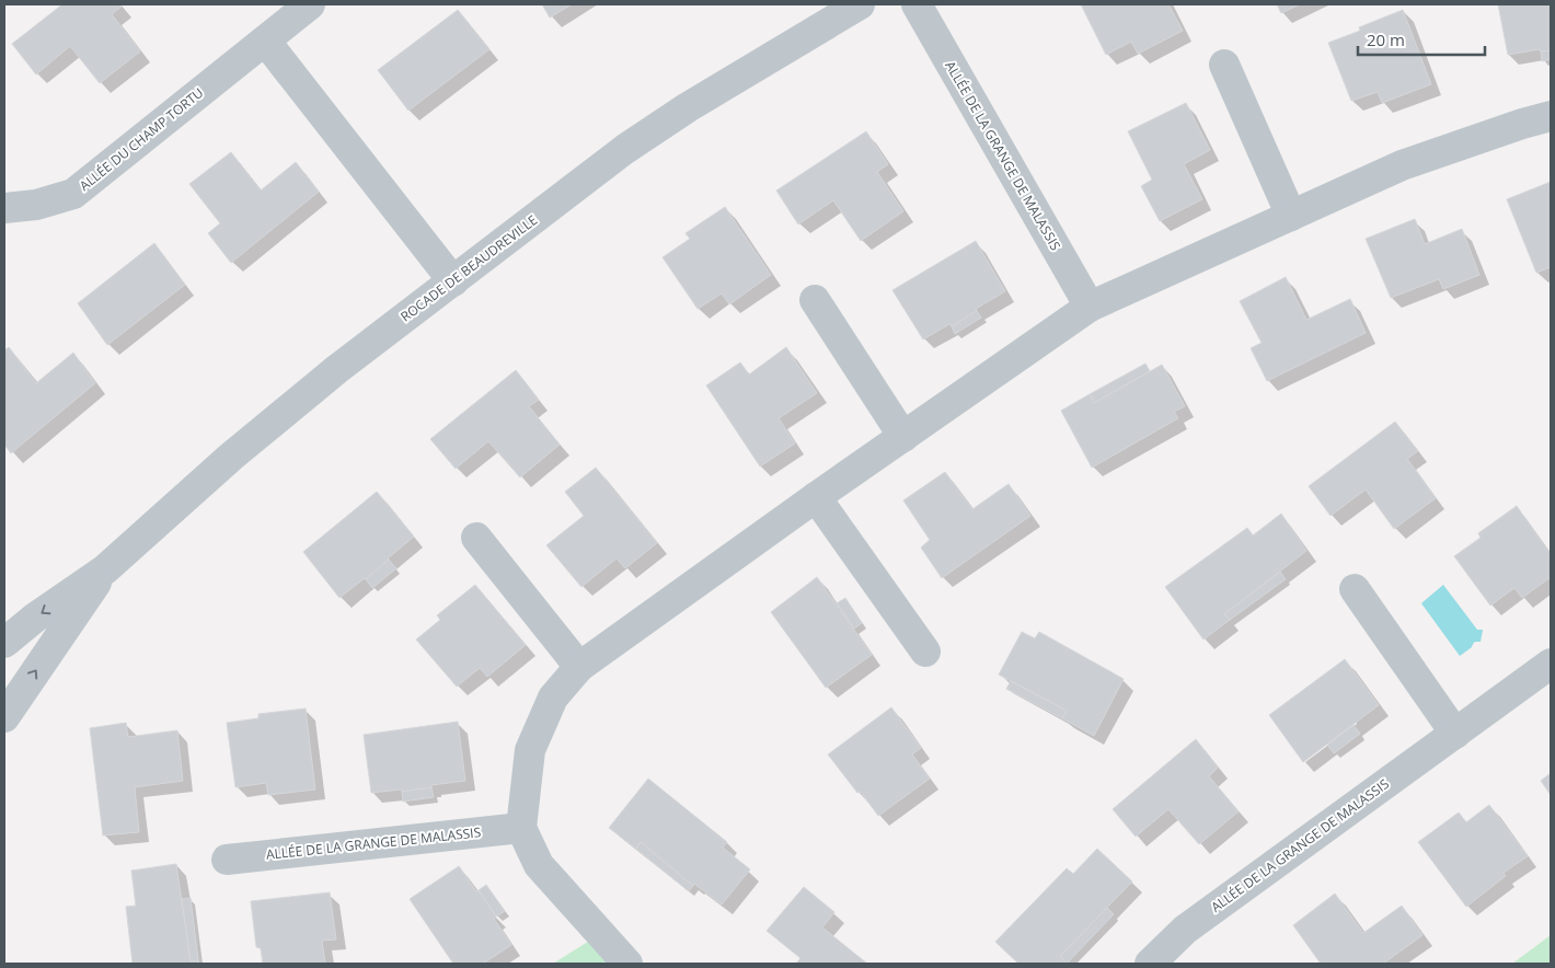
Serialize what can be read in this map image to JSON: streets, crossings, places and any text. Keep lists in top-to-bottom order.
{
  "streets": {
    "street": ["ALLÉE DU CHAMP TORTU", "ALLÉE DE LA GRANGE DE MALASSIS", "ROCADE DE BEAUDREVILLE"]
  },
  "scale_bar": "20 m"
}
